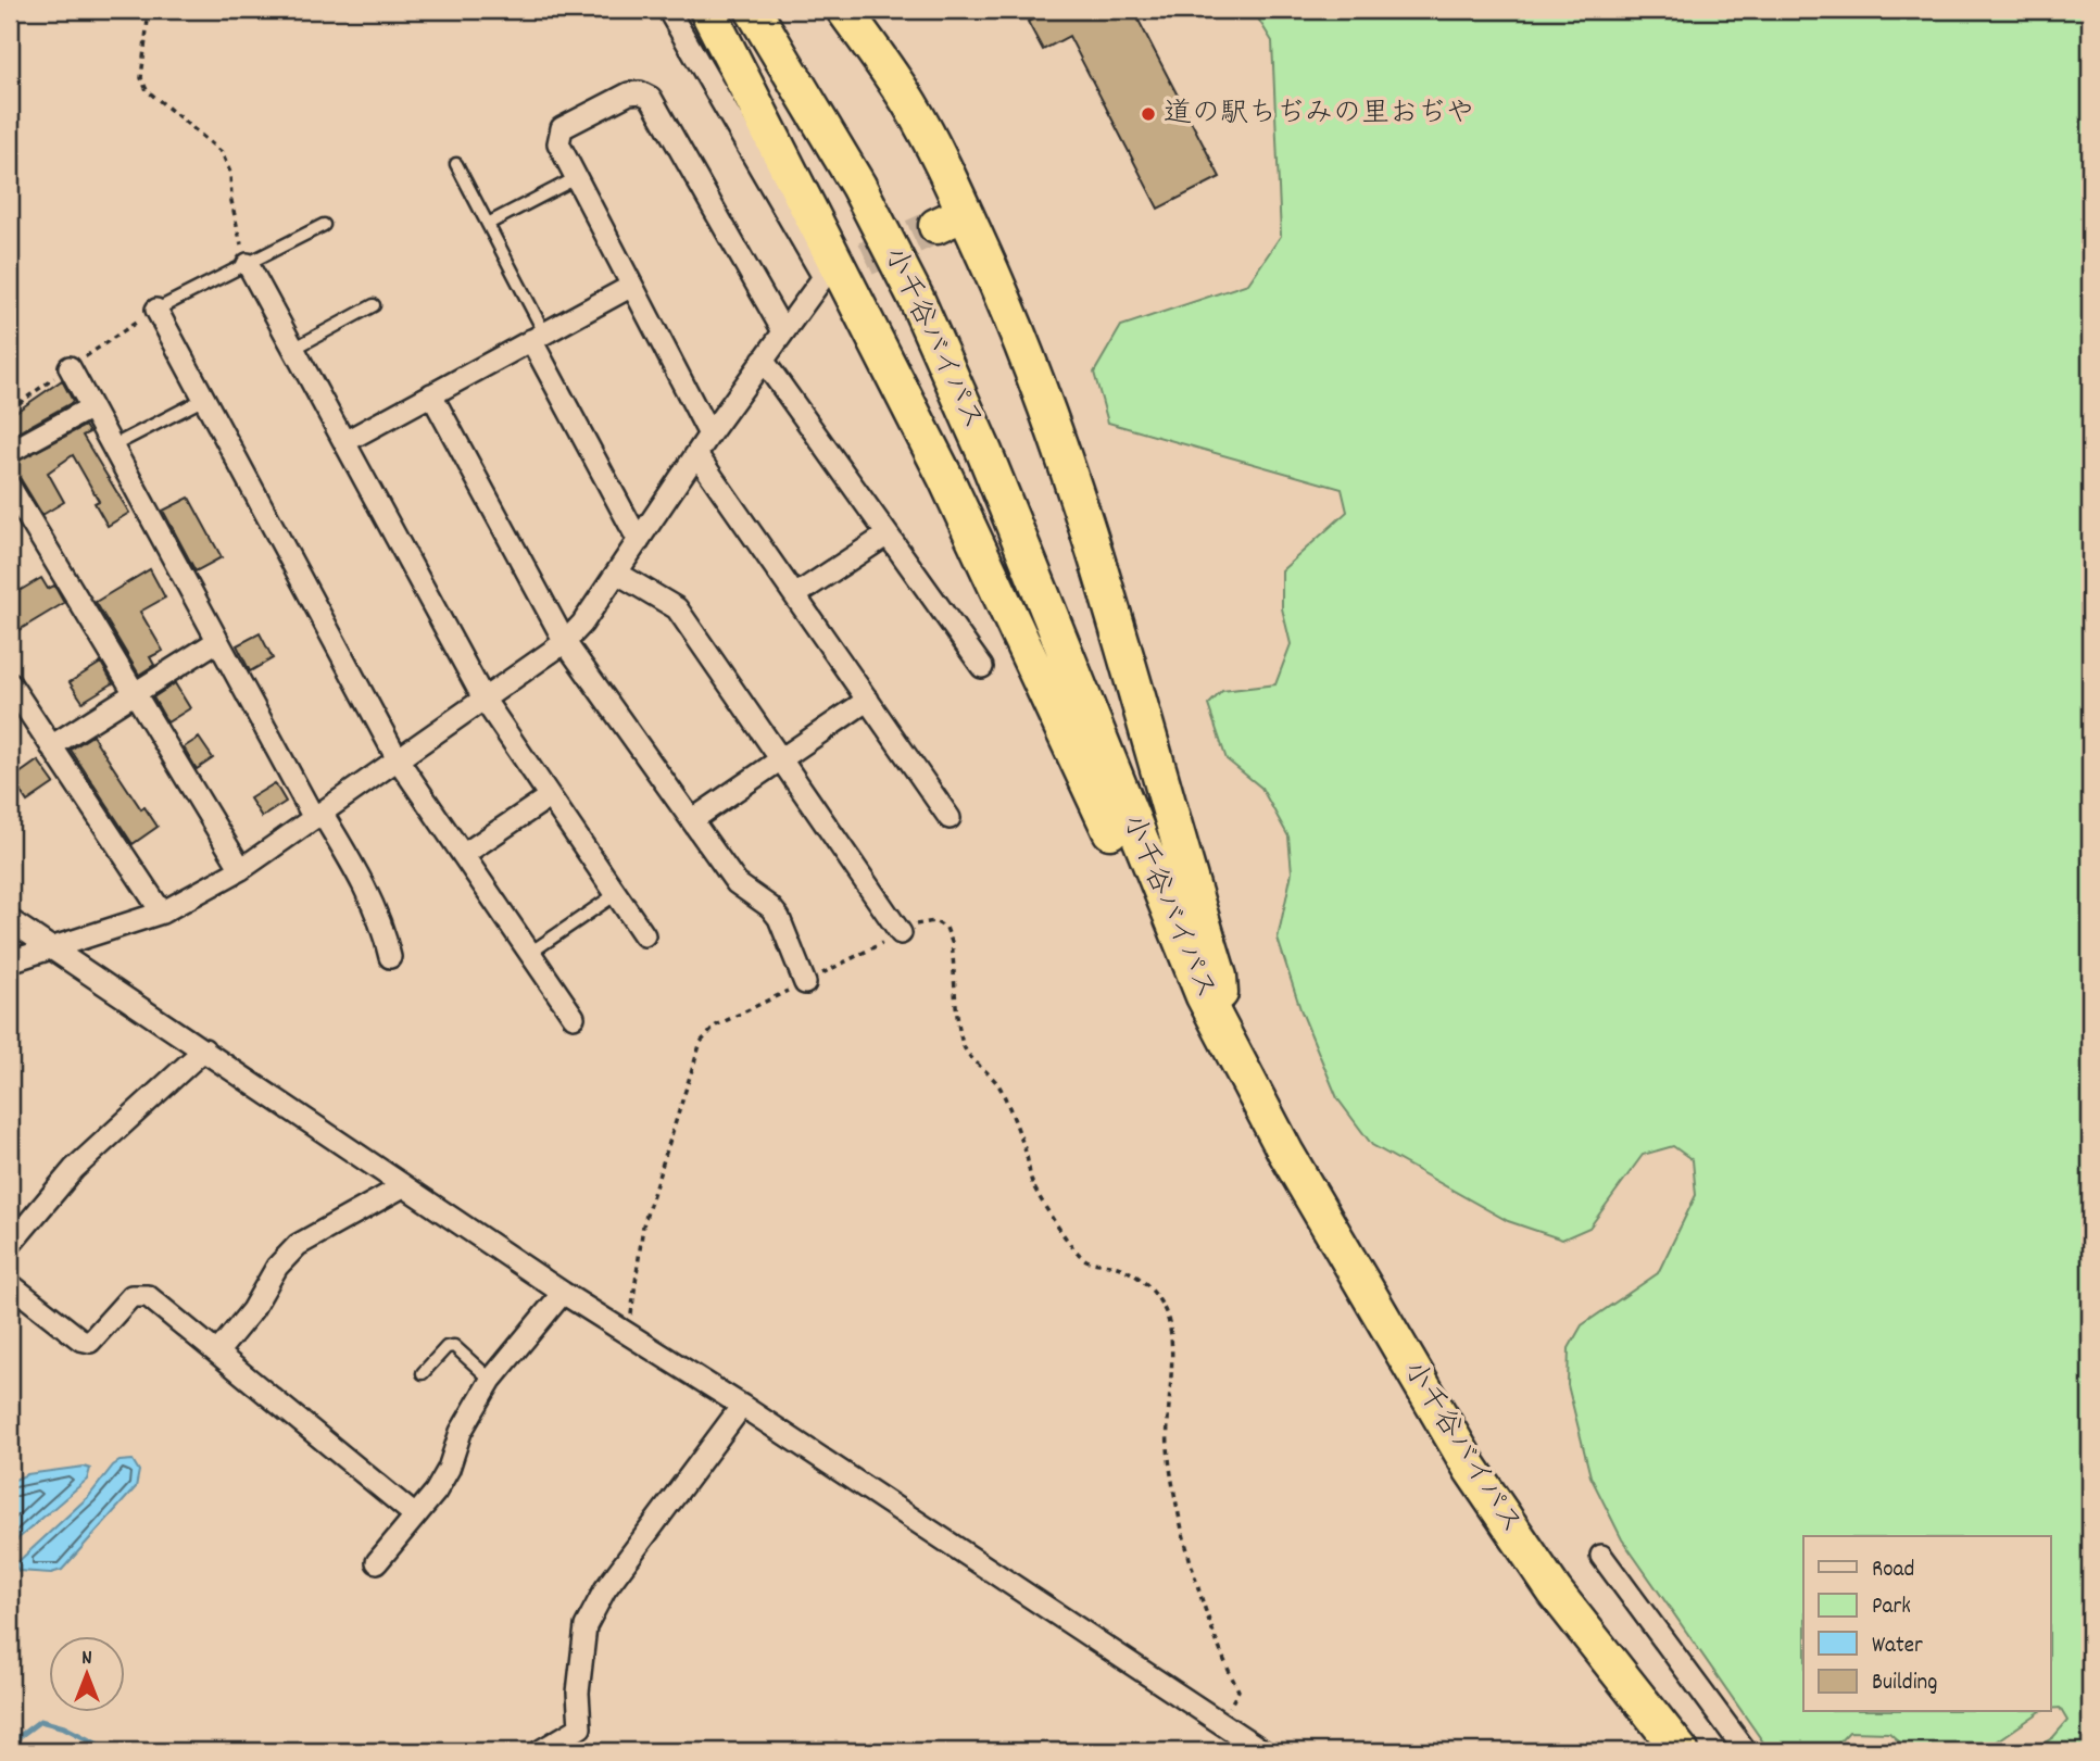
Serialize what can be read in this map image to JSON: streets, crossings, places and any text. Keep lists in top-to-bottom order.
{
  "streets": {
    "highway": ["小千谷バイパス"]
  },
  "places": ["道の駅ちぢみの里おぢや"],
  "legend": [
    "Road",
    "Park",
    "Water",
    "Building"
  ],
  "north": "top"
}
